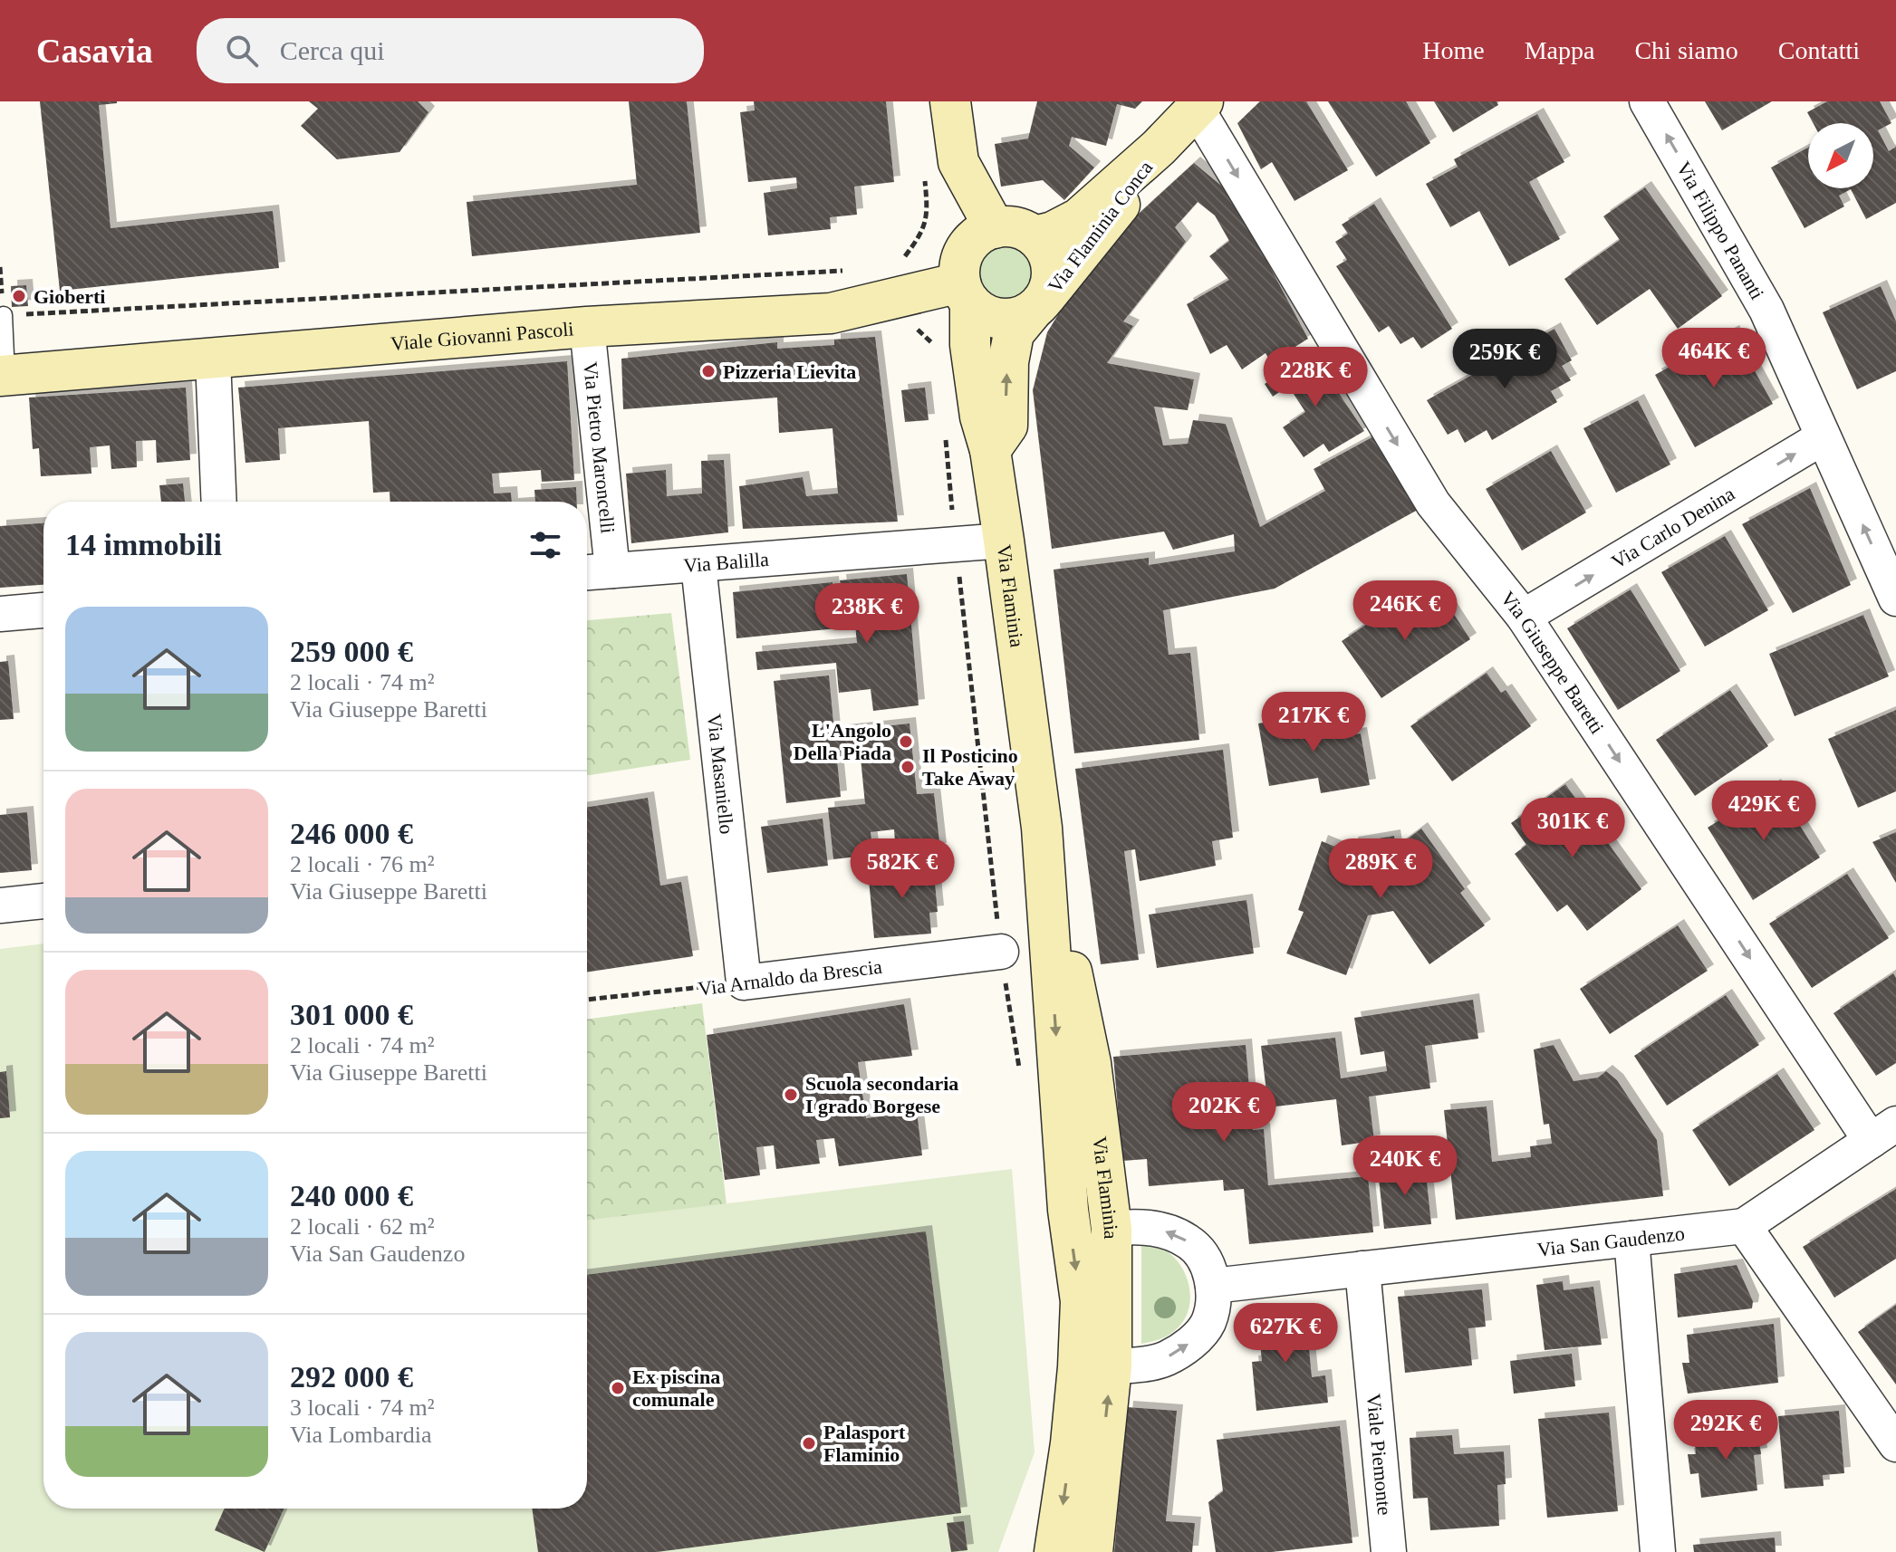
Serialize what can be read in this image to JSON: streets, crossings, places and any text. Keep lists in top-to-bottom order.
{
  "streets": {
    "street": [
      "Via Flaminia Conca",
      "Via Filippo Pananti",
      "Viale Giovanni Pascoli",
      "Via Pietro Maroncelli",
      "Via Carlo Denina",
      "Via Balilla",
      "Via Flaminia",
      "Via Giuseppe Baretti",
      "Via Masaniello",
      "Via Arnaldo da Brescia",
      "Via San Gaudenzo",
      "Viale Piemonte"
    ]
  },
  "crossings": [
    ["Via Flaminia Conca", "Viale Giovanni Pascoli"],
    ["Via Flaminia Conca", "Via Flaminia"],
    ["Via Flaminia Conca", "Via Giuseppe Baretti"],
    ["Via Filippo Pananti", "Via Carlo Denina"],
    ["Viale Giovanni Pascoli", "Via Pietro Maroncelli"],
    ["Viale Giovanni Pascoli", "Via Flaminia"],
    ["Via Pietro Maroncelli", "Via Balilla"],
    ["Via Carlo Denina", "Via Giuseppe Baretti"],
    ["Via Balilla", "Via Flaminia"],
    ["Via Balilla", "Via Masaniello"],
    ["Via Masaniello", "Via Arnaldo da Brescia"],
    ["Via San Gaudenzo", "Viale Piemonte"]
  ],
  "one_way": ["Via Filippo Pananti", "Via Carlo Denina", "Via Giuseppe Baretti"],
  "places": [
    "Gioberti",
    "Pizzeria Lievita",
    "L'Angolo Della Piada",
    "Il Posticino Take Away",
    "Scuola secondaria I grado Borgese",
    "Ex piscina comunale",
    "Palasport Flaminio"
  ],
  "north": "bottom left",
  "page": {
    "header": "Casavia",
    "search": "Cerca qui",
    "nav": [
      "Home",
      "Mappa",
      "Chi siamo",
      "Contatti"
    ],
    "price": [
      "464K €",
      "259K €",
      "228K €",
      "246K €",
      "238K €",
      "217K €",
      "429K €",
      "301K €",
      "582K €",
      "289K €",
      "202K €",
      "240K €",
      "627K €",
      "292K €"
    ],
    "heading": "14 immobili",
    "list": [
      {
        "name": "259 000 €",
        "note": "2 locali · 74 m² · Via Giuseppe Baretti"
      },
      {
        "name": "246 000 €",
        "note": "2 locali · 76 m² · Via Giuseppe Baretti"
      },
      {
        "name": "301 000 €",
        "note": "2 locali · 74 m² · Via Giuseppe Baretti"
      },
      {
        "name": "240 000 €",
        "note": "2 locali · 62 m² · Via San Gaudenzo"
      },
      {
        "name": "292 000 €",
        "note": "3 locali · 74 m² · Via Lombardia"
      }
    ]
  }
}
